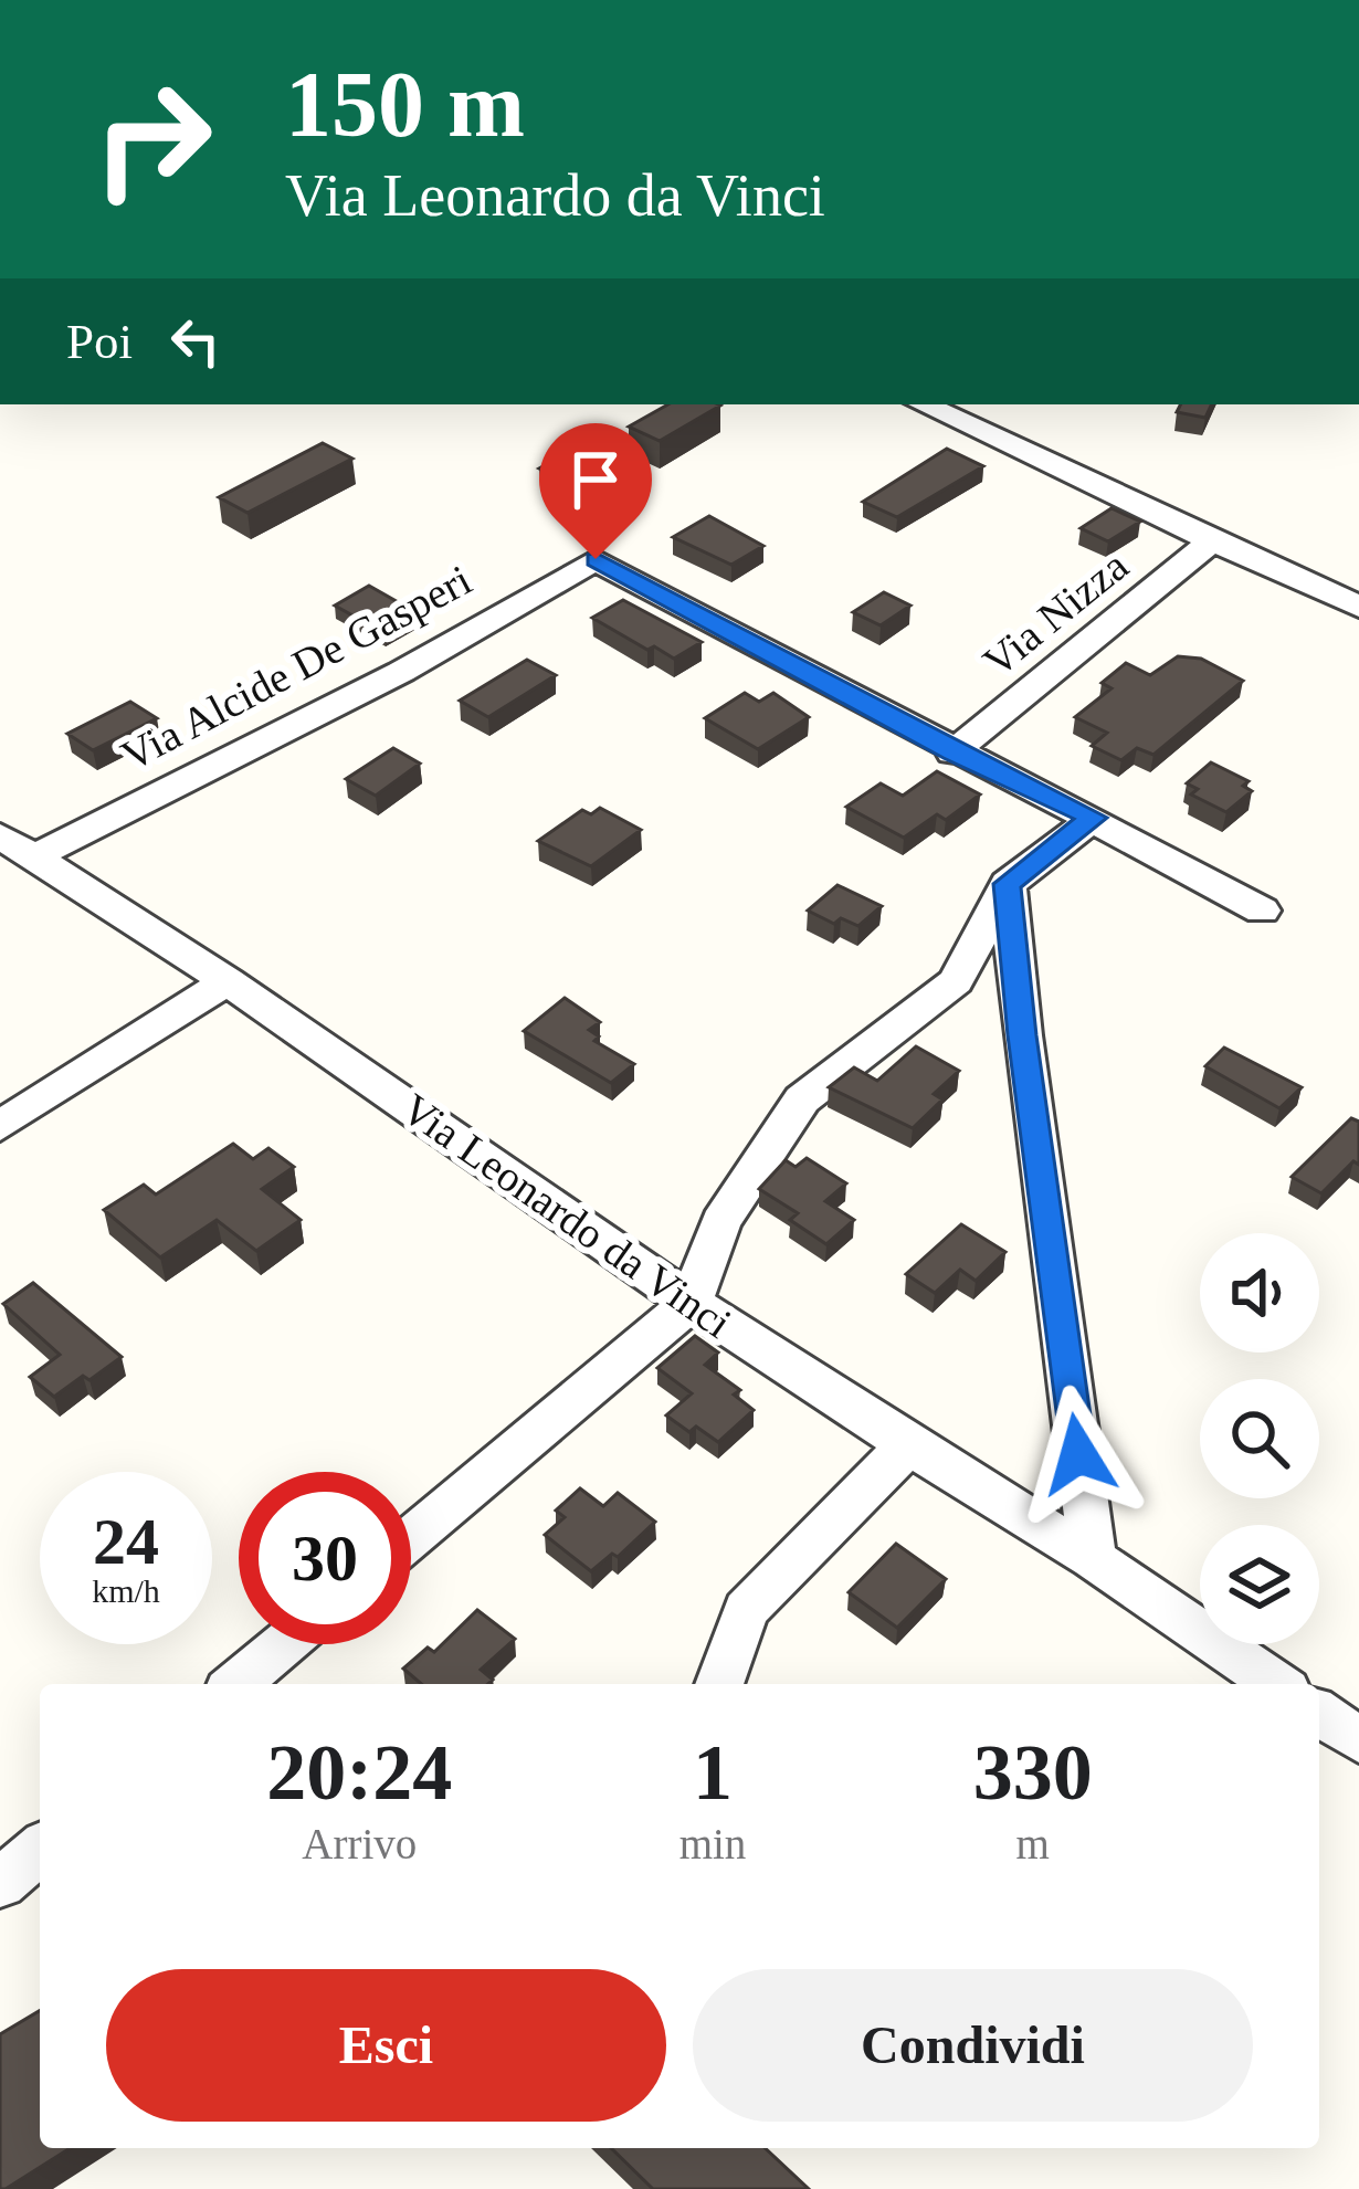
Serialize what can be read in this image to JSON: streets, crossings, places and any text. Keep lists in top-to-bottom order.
{
  "streets": {
    "street": ["Via Nizza", "Via Alcide De Gasperi", "Via Leonardo da Vinci"]
  },
  "crossings": [
    ["Via Nizza", "Via Alcide De Gasperi"],
    ["Via Alcide De Gasperi", "Via Leonardo da Vinci"]
  ],
  "page": {
    "turn": ["150 m", "Via Leonardo da Vinci"],
    "then": "Poi",
    "speed": "24 km/h",
    "limit": "30",
    "eta": [
      "20:24",
      "Arrivo",
      "1",
      "min",
      "330",
      "m"
    ],
    "buttons": ["Esci", "Condividi"]
  }
}
